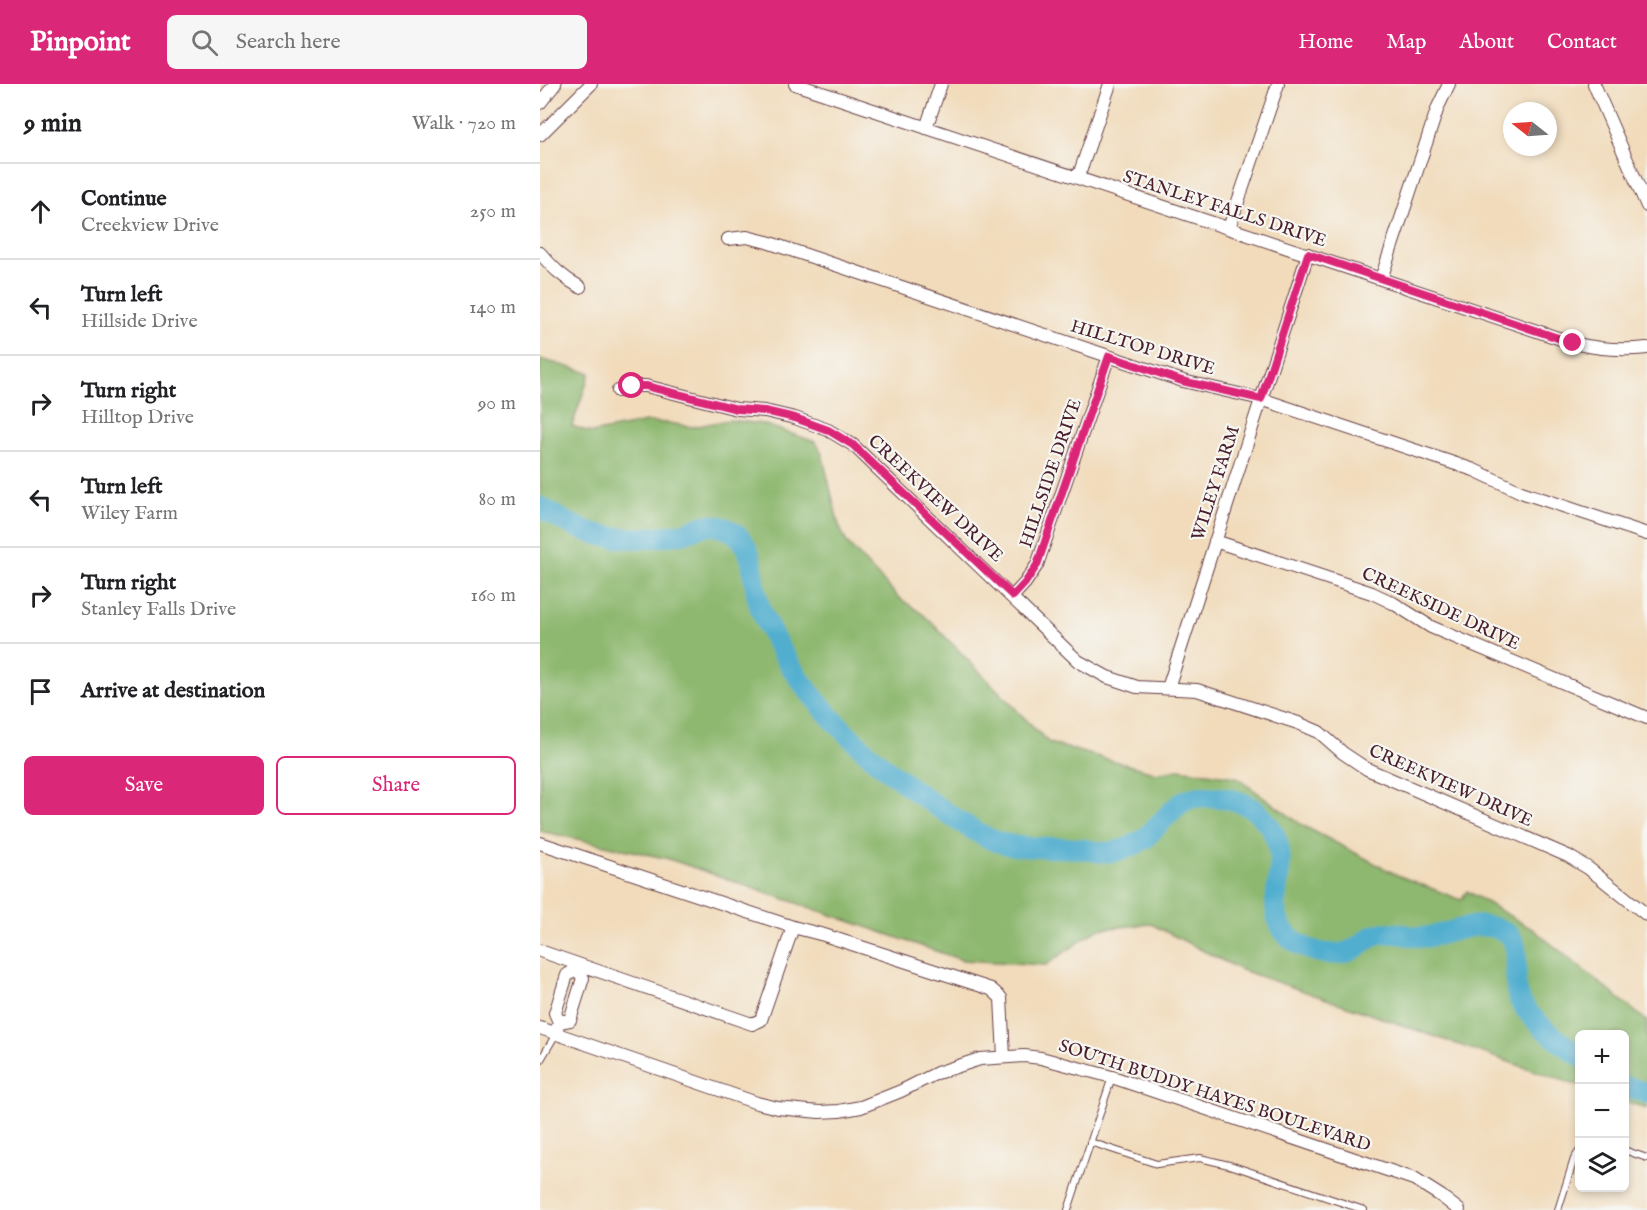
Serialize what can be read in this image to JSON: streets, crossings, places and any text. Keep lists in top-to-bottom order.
{
  "streets": {
    "street": [
      "STANLEY FALLS DRIVE",
      "HILLTOP DRIVE",
      "HILLSIDE DRIVE",
      "WILEY FARM",
      "CREEKVIEW DRIVE",
      "CREEKSIDE DRIVE",
      "SOUTH BUDDY HAYES BOULEVARD"
    ]
  },
  "crossings": [
    ["STANLEY FALLS DRIVE", "WILEY FARM"],
    ["HILLTOP DRIVE", "HILLSIDE DRIVE"],
    ["HILLTOP DRIVE", "WILEY FARM"],
    ["HILLSIDE DRIVE", "CREEKVIEW DRIVE"],
    ["WILEY FARM", "CREEKVIEW DRIVE"],
    ["WILEY FARM", "CREEKSIDE DRIVE"]
  ],
  "north": "left",
  "page": {
    "header": "Pinpoint",
    "search": "Search here",
    "nav": [
      "Home",
      "Map",
      "About",
      "Contact"
    ],
    "heading": ["9 min", "Walk · 720 m"],
    "list": [
      ["Continue", "Creekview Drive", "250 m"],
      ["Turn left", "Hillside Drive", "140 m"],
      ["Turn right", "Hilltop Drive", "90 m"],
      ["Turn left", "Wiley Farm", "80 m"],
      ["Turn right", "Stanley Falls Drive", "160 m"],
      "Arrive at destination"
    ],
    "buttons": ["Save", "Share"],
    "map_buttons": ["+", "−"]
  }
}
